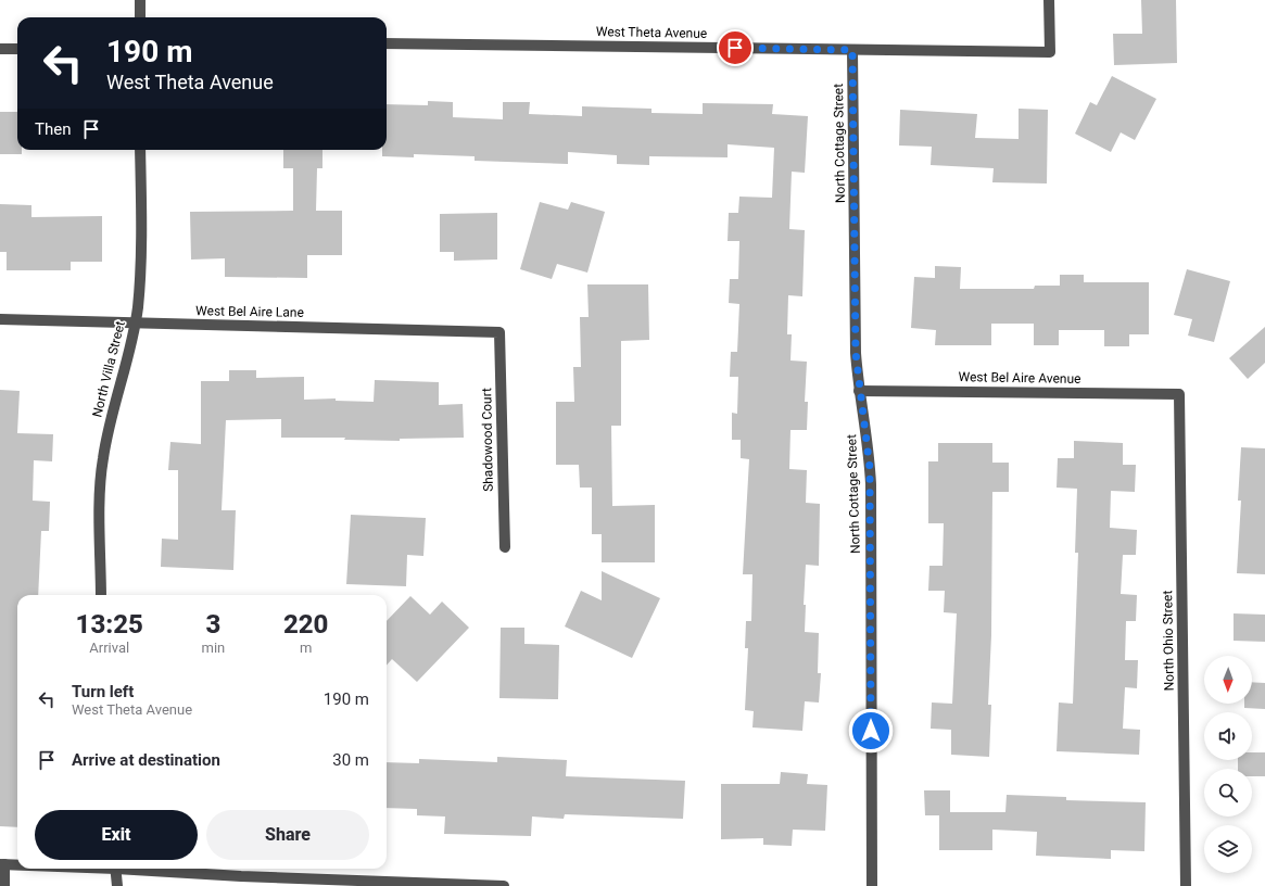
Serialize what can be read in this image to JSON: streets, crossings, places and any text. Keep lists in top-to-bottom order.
{
  "streets": {
    "street": [
      "West Theta Avenue",
      "North Cottage Street",
      "West Bel Aire Lane",
      "North Villa Street",
      "West Bel Aire Avenue",
      "Shadowood Court",
      "North Ohio Street"
    ]
  },
  "crossings": [
    ["West Theta Avenue", "North Cottage Street"],
    ["North Cottage Street", "West Bel Aire Avenue"],
    ["West Bel Aire Lane", "North Villa Street"],
    ["West Bel Aire Lane", "Shadowood Court"],
    ["West Bel Aire Avenue", "North Ohio Street"]
  ],
  "north": "bottom",
  "page": {
    "turn": ["190 m", "West Theta Avenue"],
    "then": "Then",
    "eta": [
      "13:25",
      "Arrival",
      "3",
      "min",
      "220",
      "m"
    ],
    "list": [
      {
        "name": "Turn left",
        "note": "West Theta Avenue",
        "value": "190 m"
      },
      {
        "name": "Arrive at destination",
        "value": "30 m"
      }
    ],
    "buttons": ["Exit", "Share"]
  }
}
